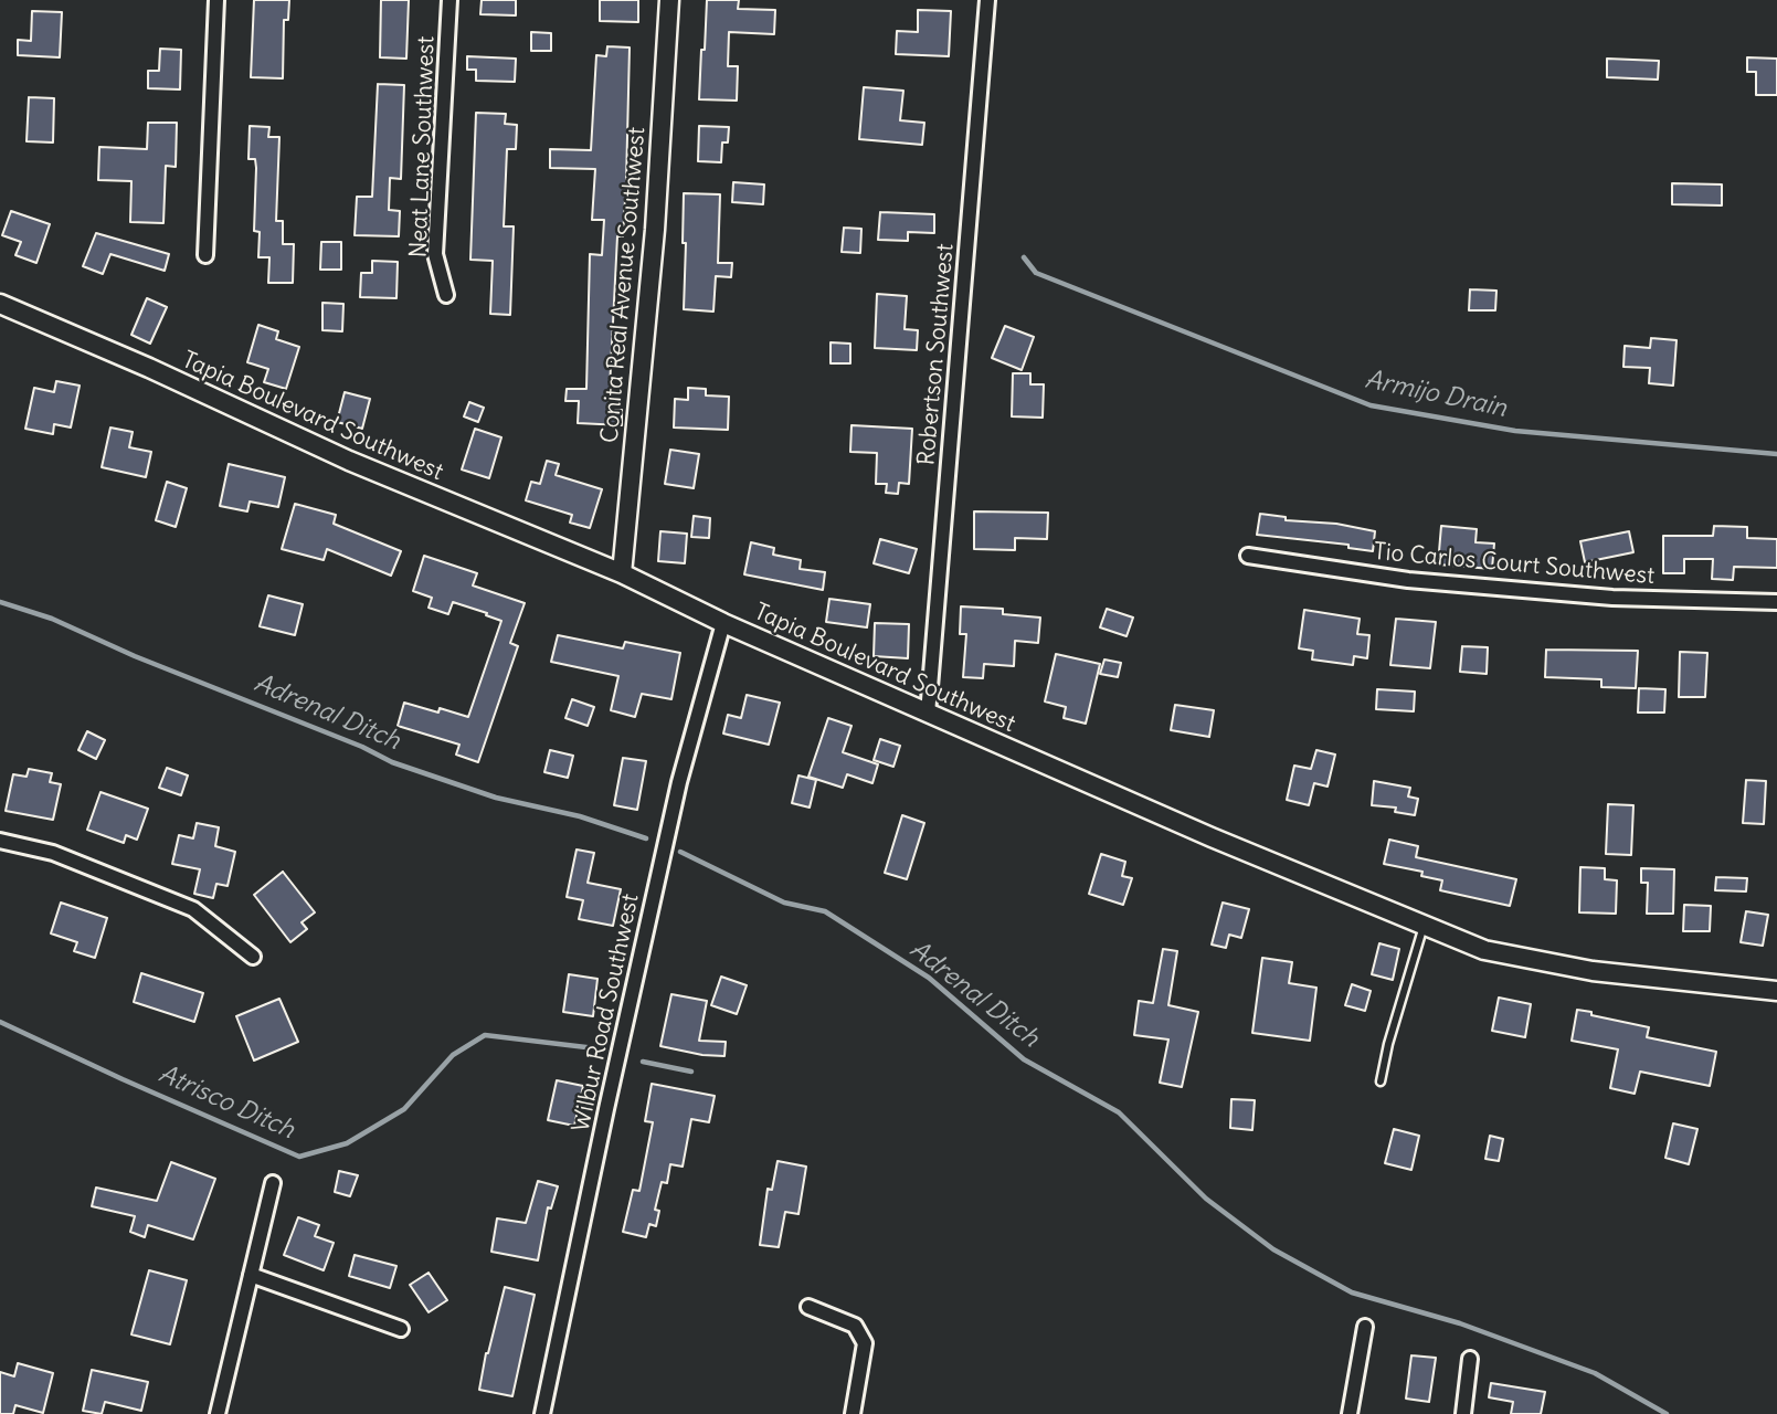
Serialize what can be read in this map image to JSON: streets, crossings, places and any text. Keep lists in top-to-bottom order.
{
  "streets": {
    "street": [
      "Neat Lane Southwest",
      "Conita Real Avenue Southwest",
      "Robertson Southwest",
      "Tapia Boulevard Southwest",
      "Tio Carlos Court Southwest",
      "Wilbur Road Southwest"
    ]
  },
  "crossings": [
    ["Conita Real Avenue Southwest", "Tapia Boulevard Southwest"],
    ["Robertson Southwest", "Tapia Boulevard Southwest"],
    ["Tapia Boulevard Southwest", "Wilbur Road Southwest"]
  ],
  "water": ["Armijo Drain", "Adrenal Ditch", "Atrisco Ditch"]
}
